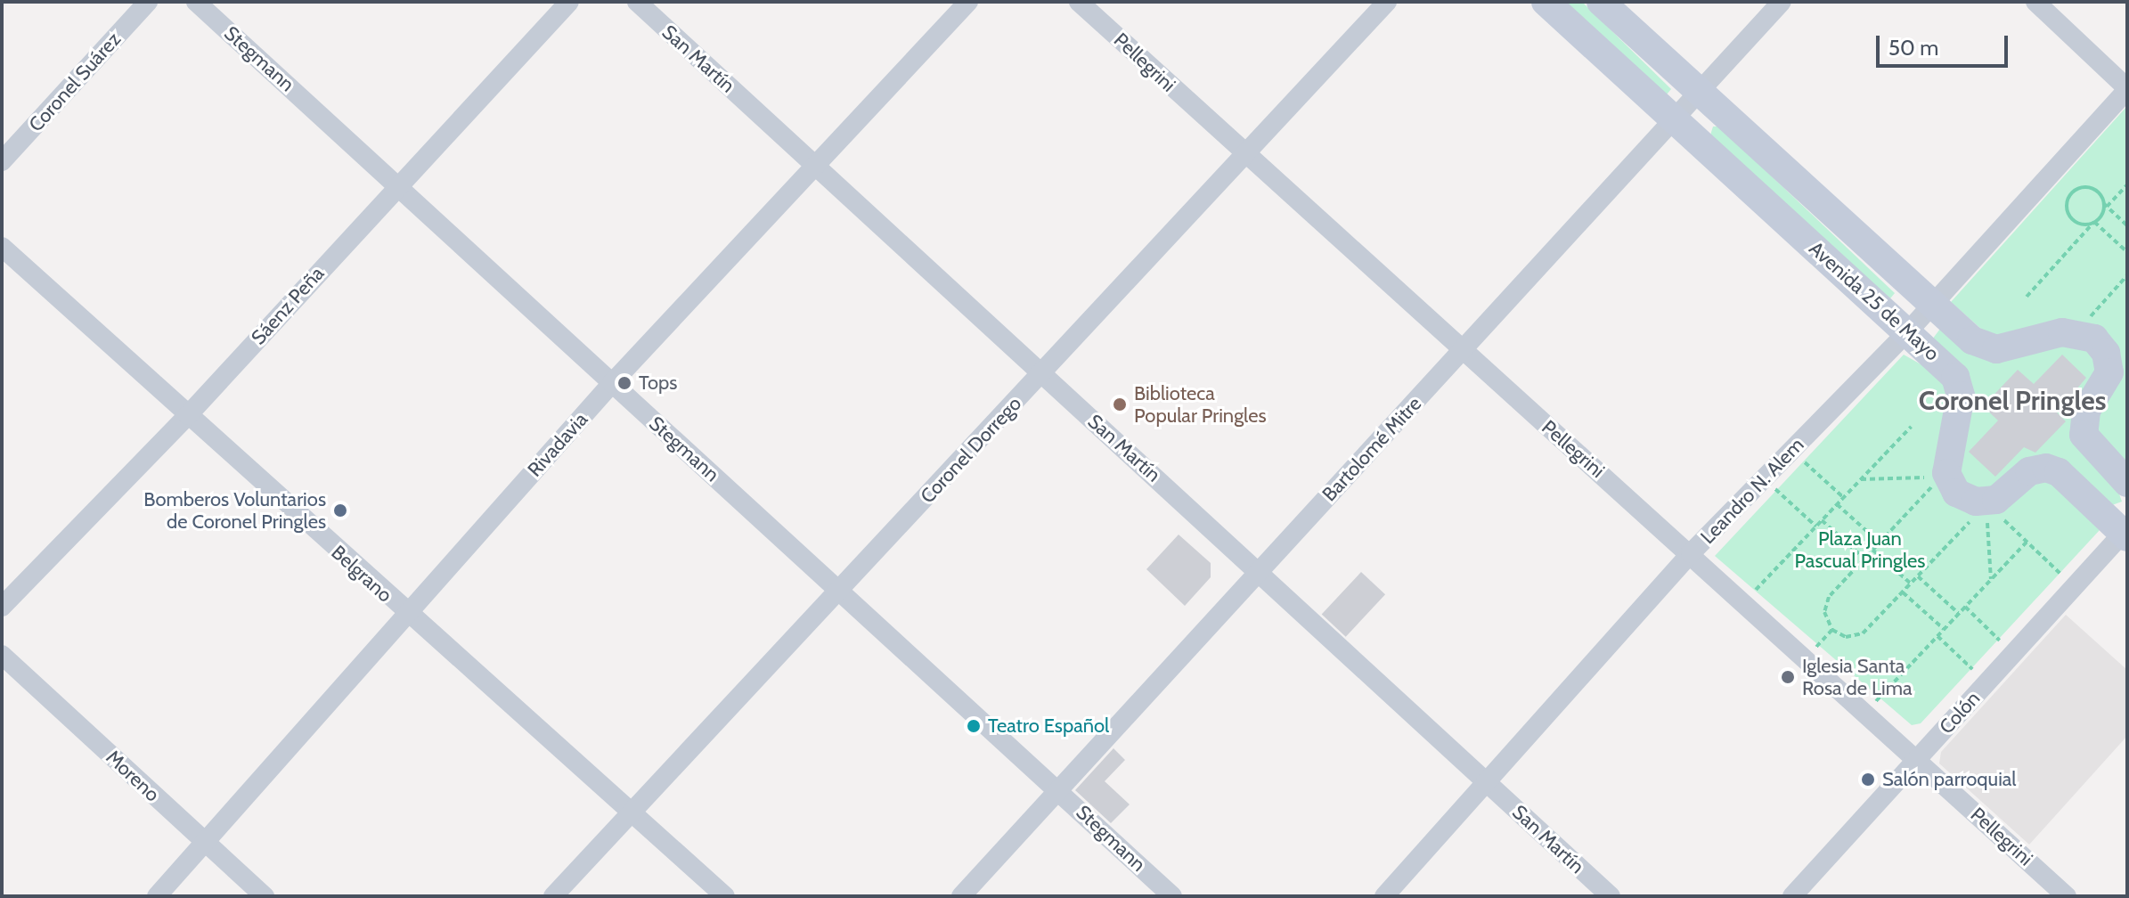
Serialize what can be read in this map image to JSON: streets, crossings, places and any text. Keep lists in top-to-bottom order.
{
  "streets": {
    "main road": ["Avenida 25 de Mayo"],
    "street": [
      "Stegmann",
      "San Martín",
      "Pellegrini",
      "Coronel Suárez",
      "Sáenz Peña",
      "Rivadavia",
      "Bartolomé Mitre",
      "Coronel Dorrego",
      "Leandro N. Alem",
      "Belgrano",
      "Colón",
      "Moreno"
    ]
  },
  "crossings": [
    ["Stegmann", "Sáenz Peña"],
    ["Stegmann", "Rivadavia"],
    ["Stegmann", "Bartolomé Mitre"],
    ["Stegmann", "Coronel Dorrego"],
    ["San Martín", "Rivadavia"],
    ["San Martín", "Bartolomé Mitre"],
    ["San Martín", "Coronel Dorrego"],
    ["San Martín", "Leandro N. Alem"],
    ["Pellegrini", "Bartolomé Mitre"],
    ["Pellegrini", "Coronel Dorrego"],
    ["Pellegrini", "Leandro N. Alem"],
    ["Pellegrini", "Colón"],
    ["Avenida 25 de Mayo", "Bartolomé Mitre"],
    ["Avenida 25 de Mayo", "Leandro N. Alem"],
    ["Avenida 25 de Mayo", "Colón"],
    ["Sáenz Peña", "Belgrano"],
    ["Rivadavia", "Belgrano"],
    ["Rivadavia", "Moreno"],
    ["Coronel Dorrego", "Belgrano"]
  ],
  "districts": ["Coronel Pringles"],
  "parks": ["Plaza Juan Pascual Pringles"],
  "places": [
    "Tops",
    "Biblioteca Popular Pringles",
    "Bomberos Voluntarios de Coronel Pringles",
    "Iglesia Santa Rosa de Lima",
    "Teatro Español",
    "Salón parroquial"
  ],
  "scale_bar": "50 m"
}
